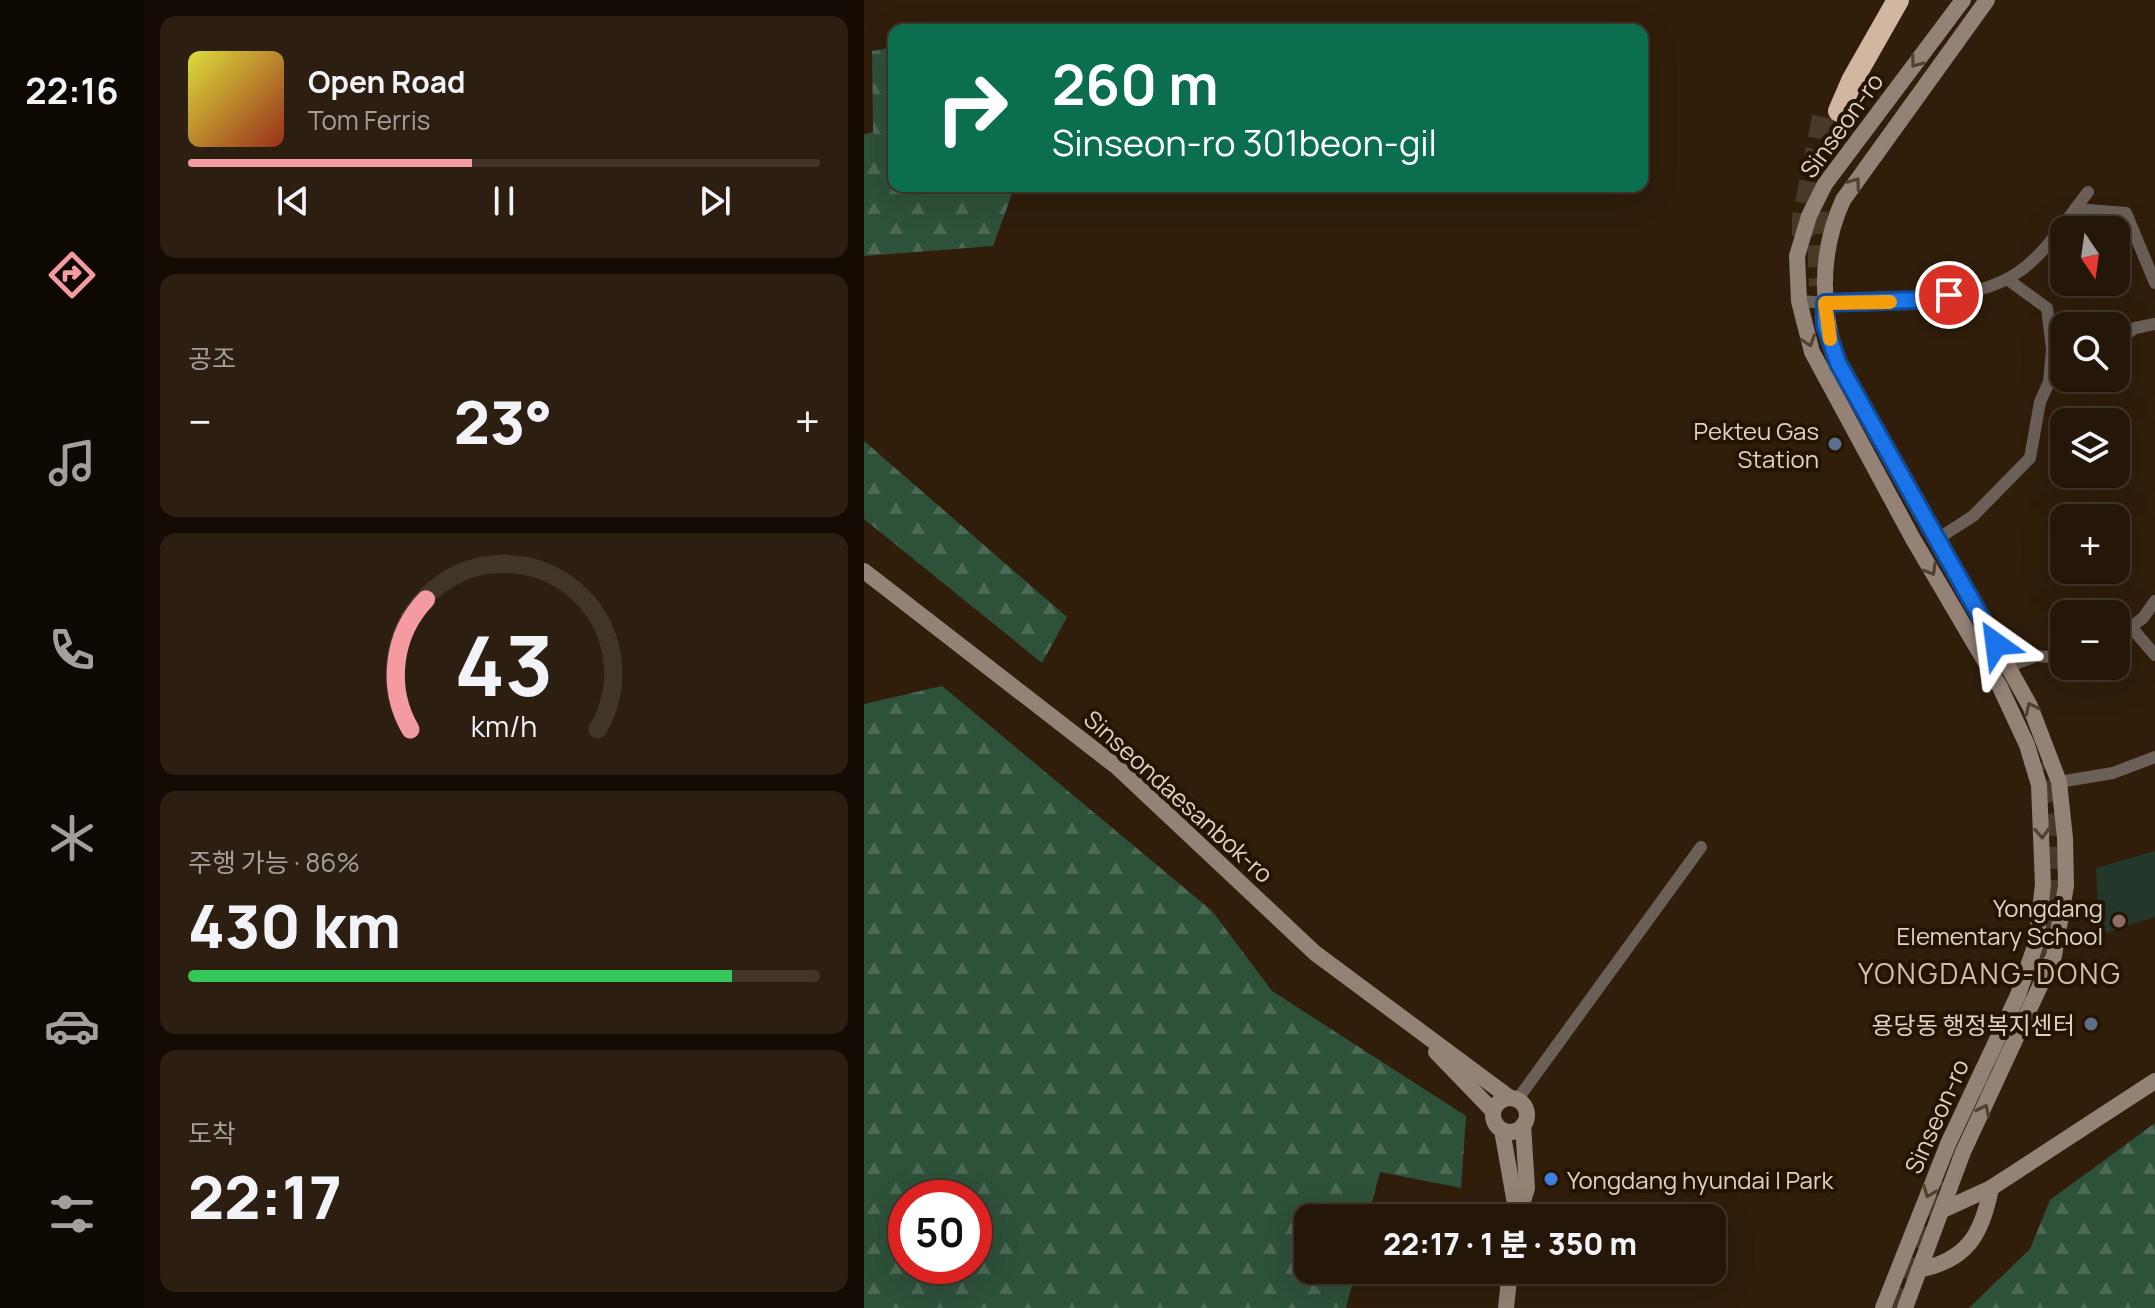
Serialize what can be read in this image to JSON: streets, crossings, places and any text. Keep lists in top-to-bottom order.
{
  "streets": {
    "main road": ["Sinseon-ro", "Sinseondaesanbok-ro"]
  },
  "districts": ["YONGDANG-DONG"],
  "places": [
    "Pekteu Gas Station",
    "Yongdang Elementary School",
    "용당동 행정복지센터",
    "Yongdang hyundai I Park"
  ],
  "north": "bottom",
  "page": {
    "tabs": "22:16",
    "turn": ["260 m", "Sinseon-ro 301beon-gil"],
    "song": ["Open Road", "Tom Ferris"],
    "map_buttons": ["+", "−"],
    "tile": [
      "공조",
      ["주행 가능 · 86%", "430 km"],
      ["도착", "22:17"]
    ],
    "heat": ["−", "23°", "+"],
    "limit": "50",
    "trip": "22:17 · 1 분 · 350 m",
    "gauge": ["43", "km/h"]
  }
}
